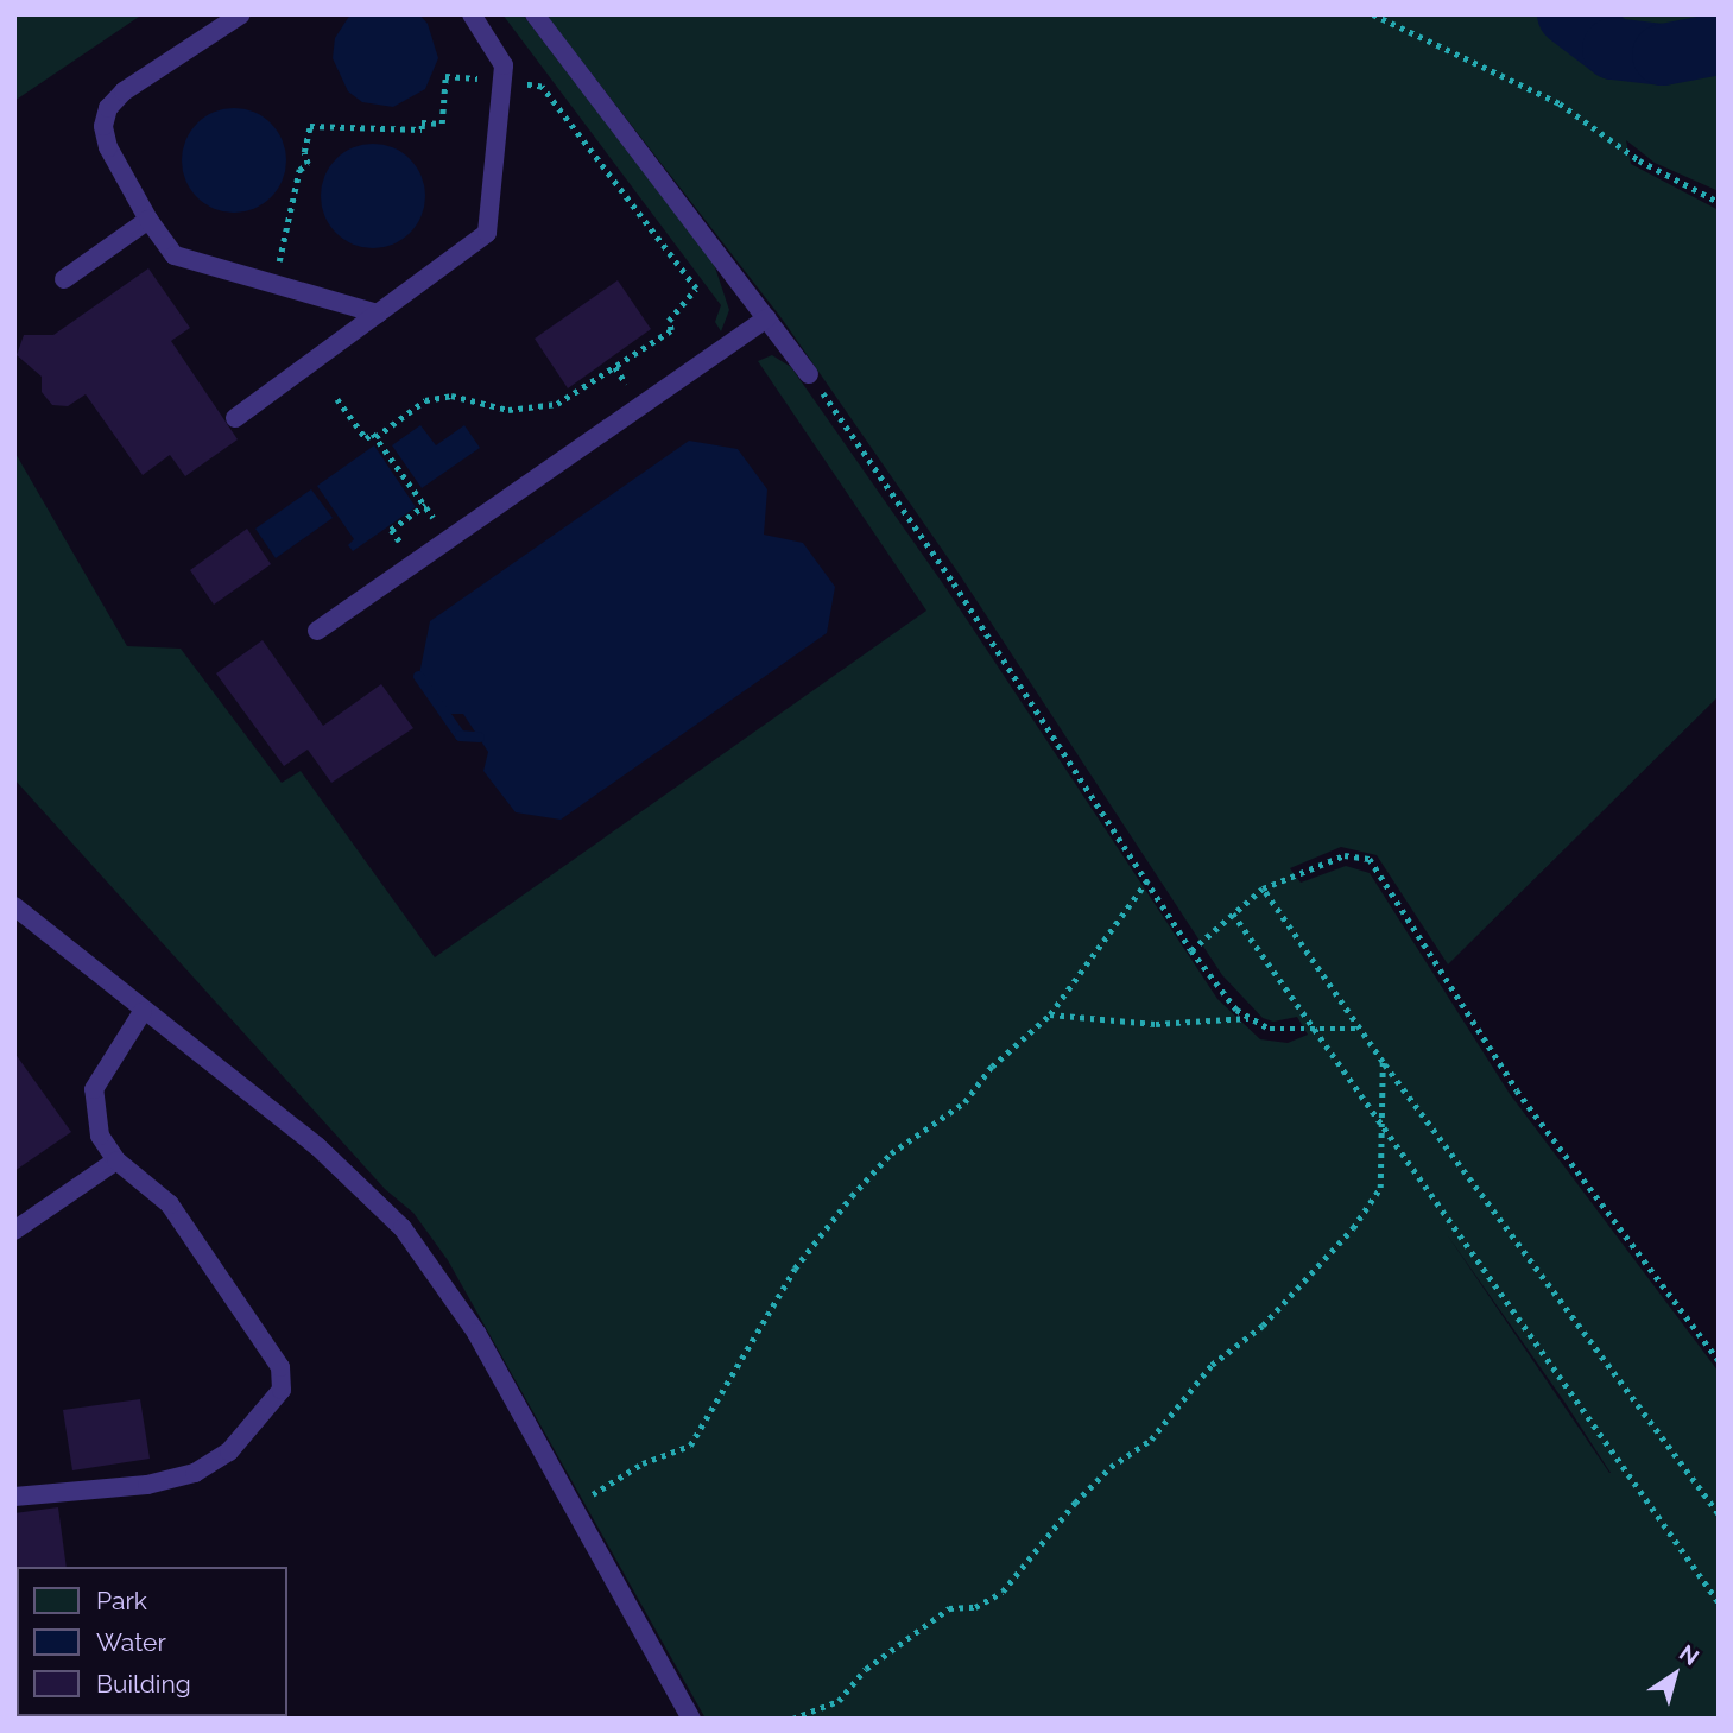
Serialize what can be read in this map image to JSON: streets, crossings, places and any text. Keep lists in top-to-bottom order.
{
  "legend": ["Park", "Water", "Building"],
  "north": "top right"
}
